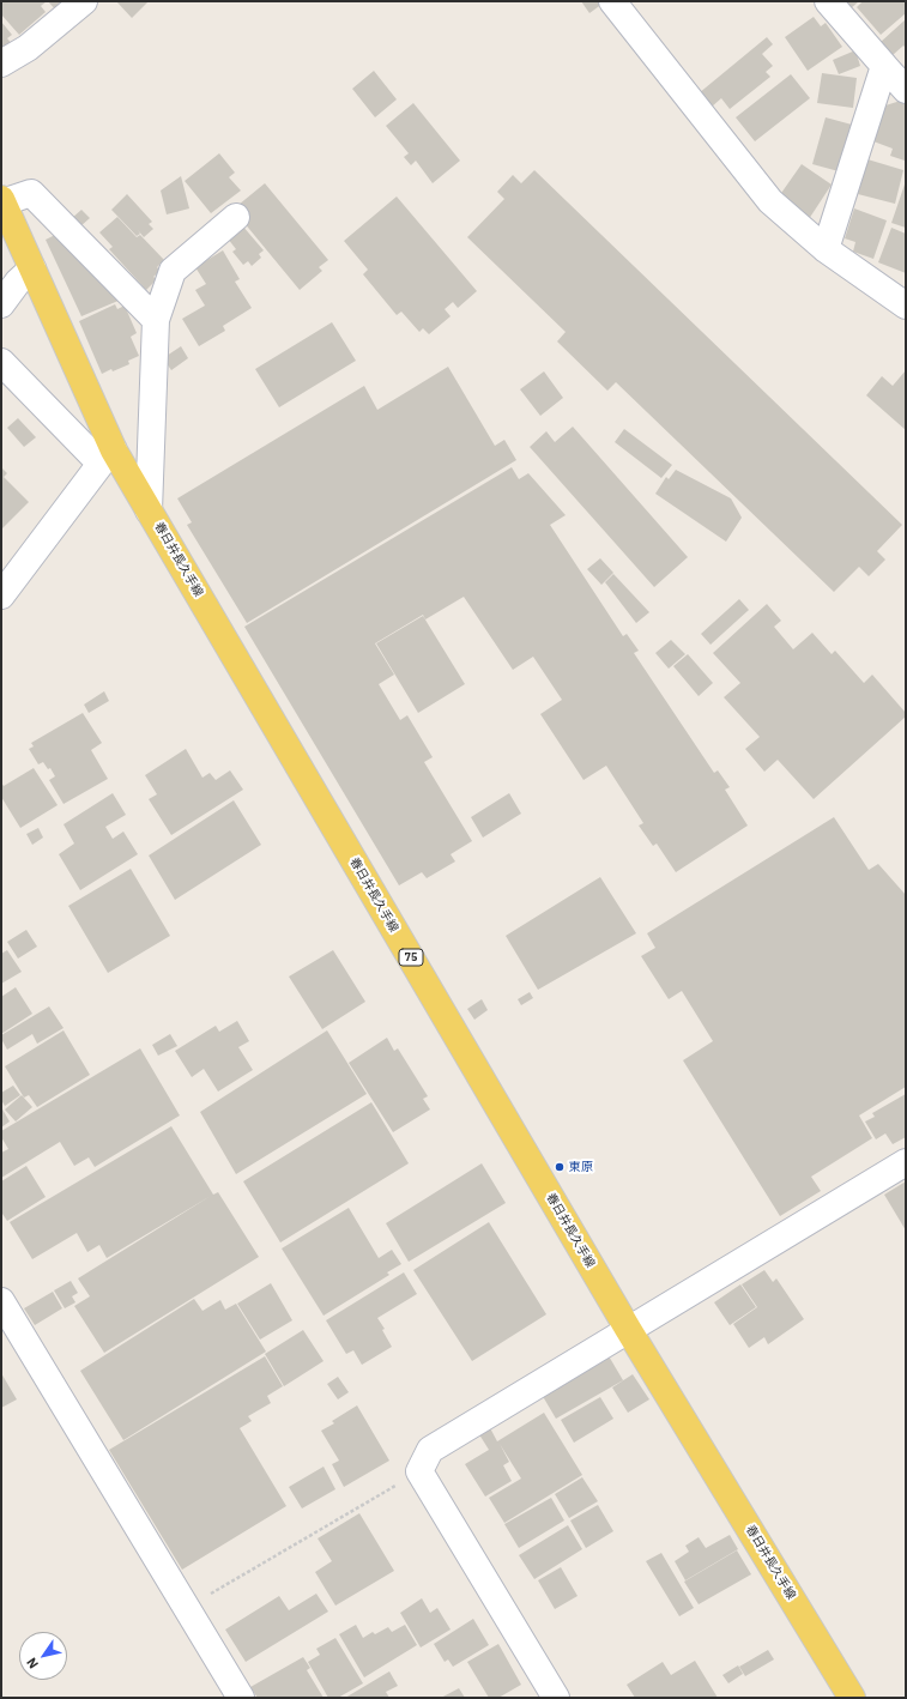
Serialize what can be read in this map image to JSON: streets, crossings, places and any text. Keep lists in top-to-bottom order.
{
  "streets": {
    "main road": ["春日井長久手線", "75"]
  },
  "places": ["東原"],
  "north": "bottom left"
}
